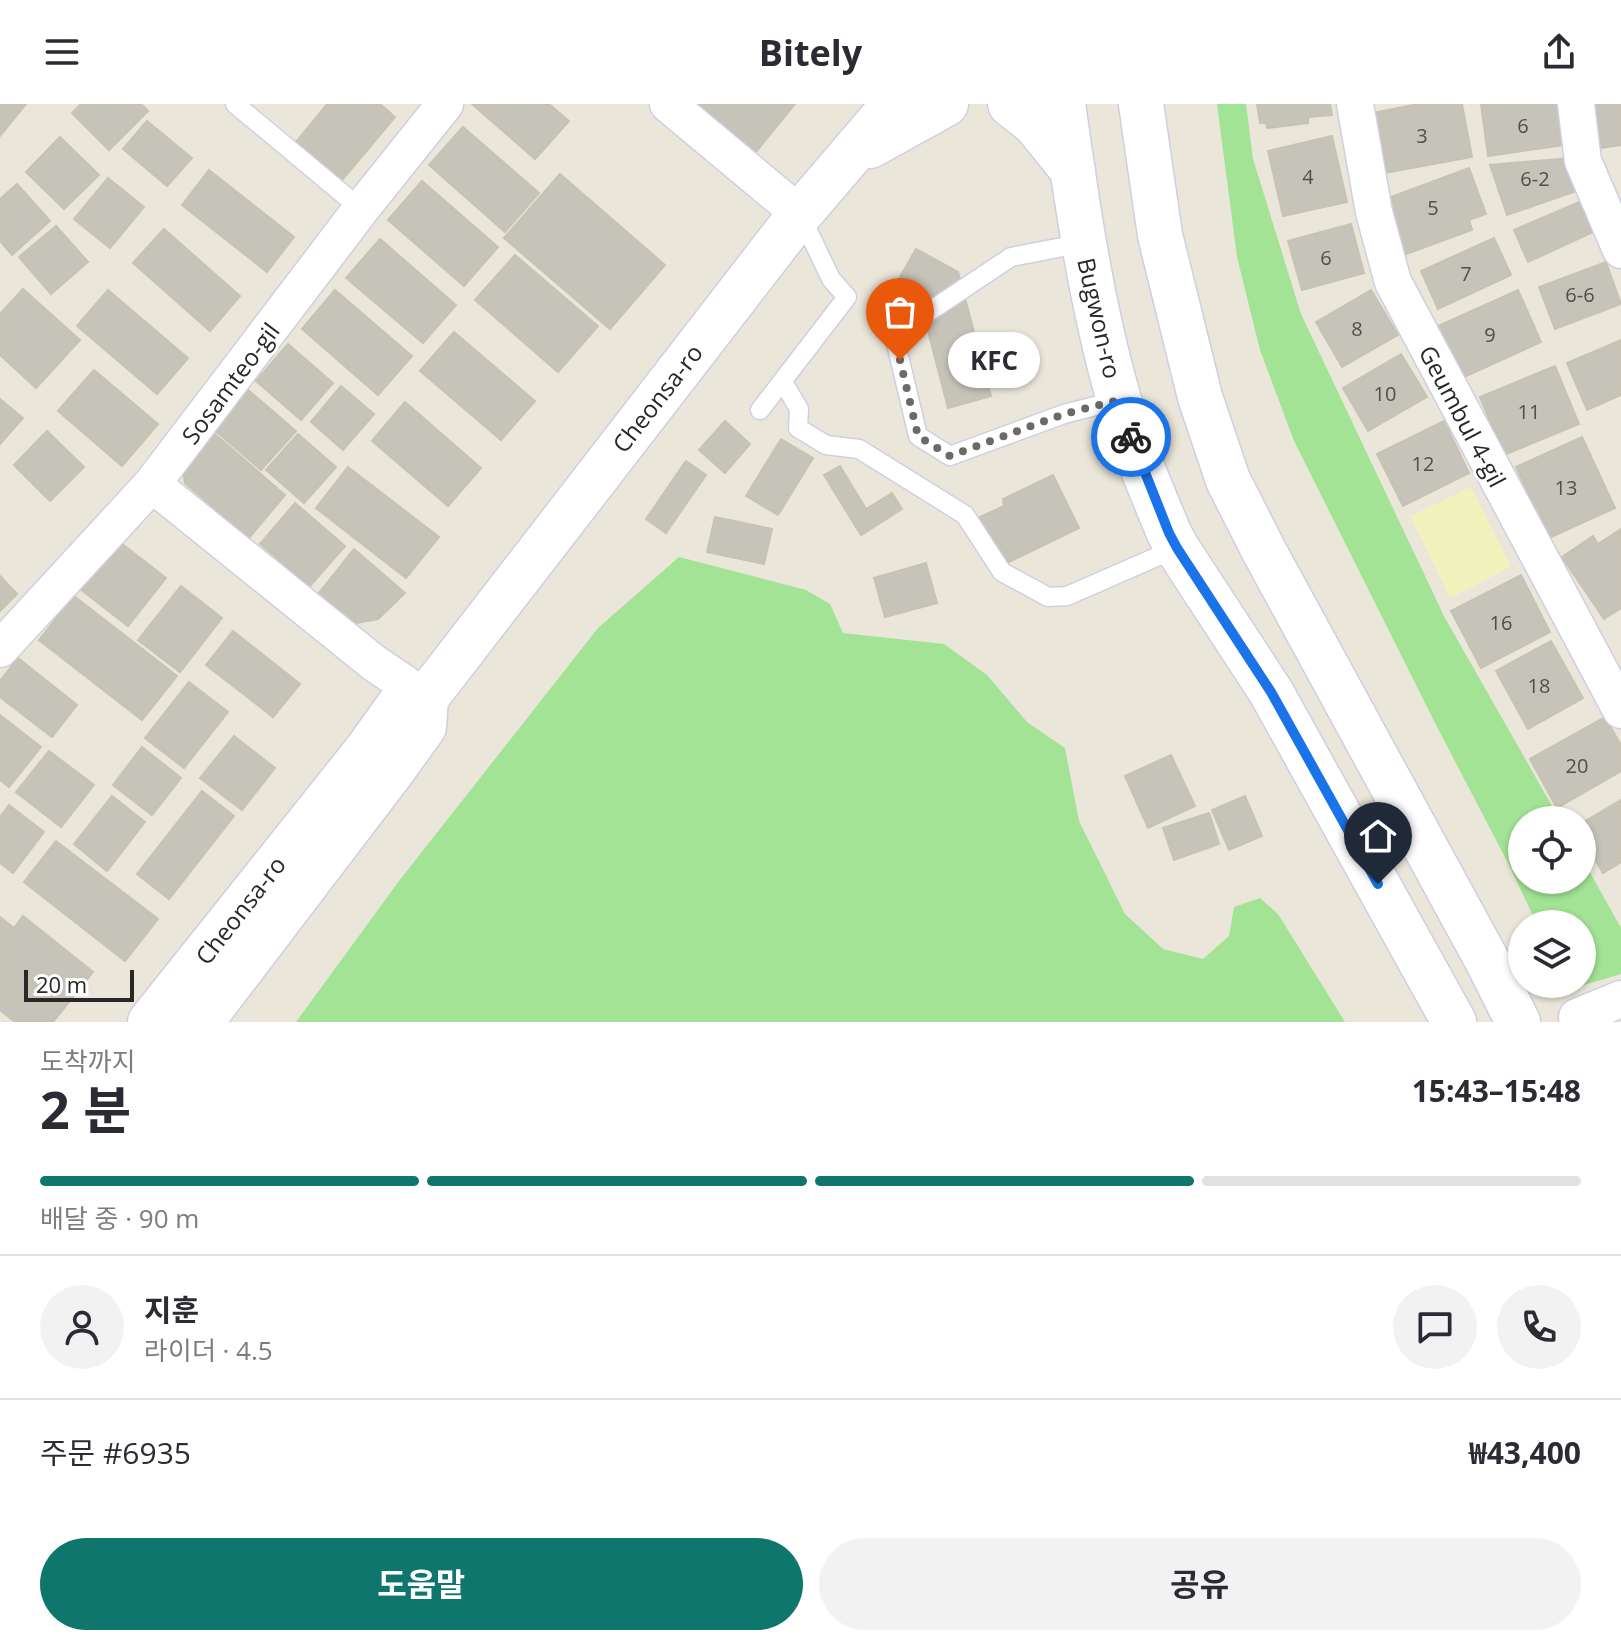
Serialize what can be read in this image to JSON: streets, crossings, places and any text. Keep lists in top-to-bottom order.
{
  "streets": {
    "street": [
      "Bugwon-ro",
      "Sosamteo-gil",
      "Cheonsa-ro",
      "Geumbul 4-gil"
    ]
  },
  "places": ["KFC"],
  "house_numbers": [
    "6",
    "3",
    "4",
    "6-2",
    "5",
    "6",
    "7",
    "6-6",
    "8",
    "9",
    "10",
    "11",
    "12",
    "13",
    "16",
    "18",
    "20"
  ],
  "scale_bar": "20 m",
  "page": {
    "header": "Bitely",
    "bubble": "KFC",
    "scale": "20 m",
    "heading": ["2 분", "도착까지", "15:43–15:48"],
    "panel": [
      "지훈",
      "라이더 · 4.5",
      "주문 #6935",
      "₩43,400"
    ],
    "bar": "배달 중 · 90 m",
    "buttons": ["도움말", "공유"]
  }
}
